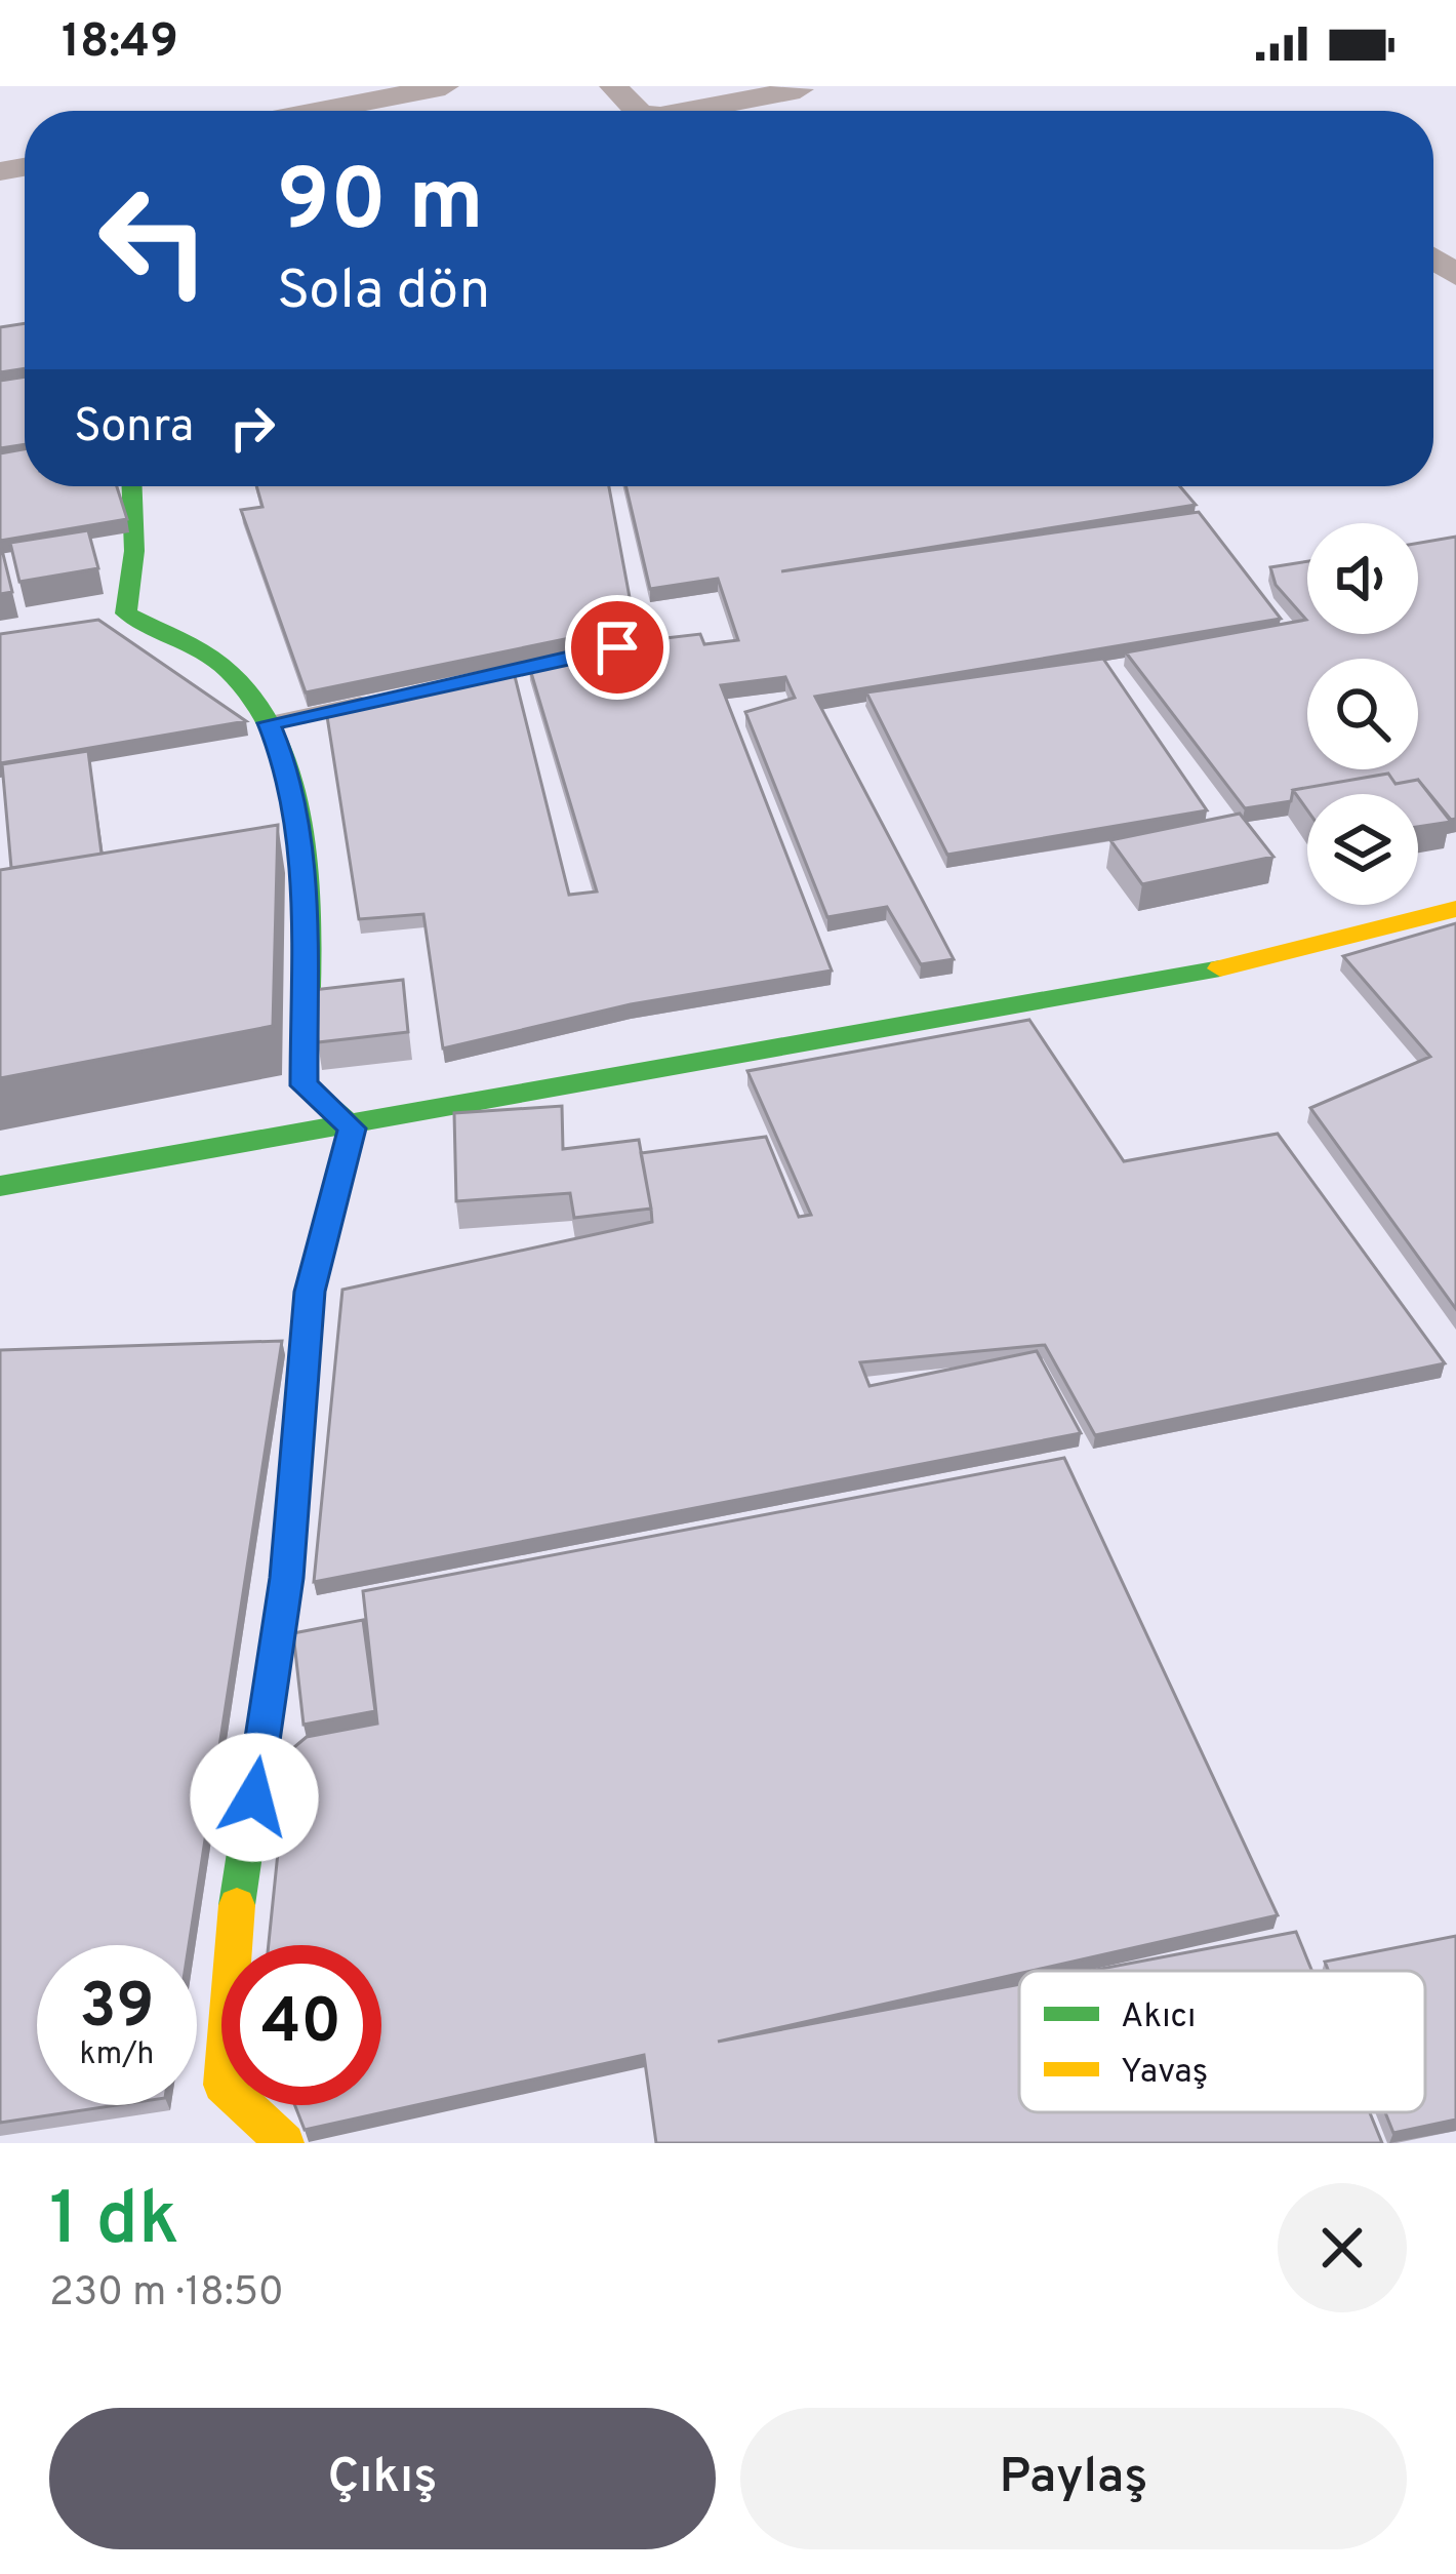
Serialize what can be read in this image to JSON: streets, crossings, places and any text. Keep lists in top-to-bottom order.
{
  "legend": ["Akıcı", "Yavaş"],
  "page": {
    "status": "18:49",
    "turn": ["90 m", "Sola dön"],
    "then": "Sonra",
    "speed": "39 km/h",
    "limit": "40",
    "heading": ["1 dk", "230 m · 18:50"],
    "buttons": ["Çıkış", "Paylaş"]
  }
}
